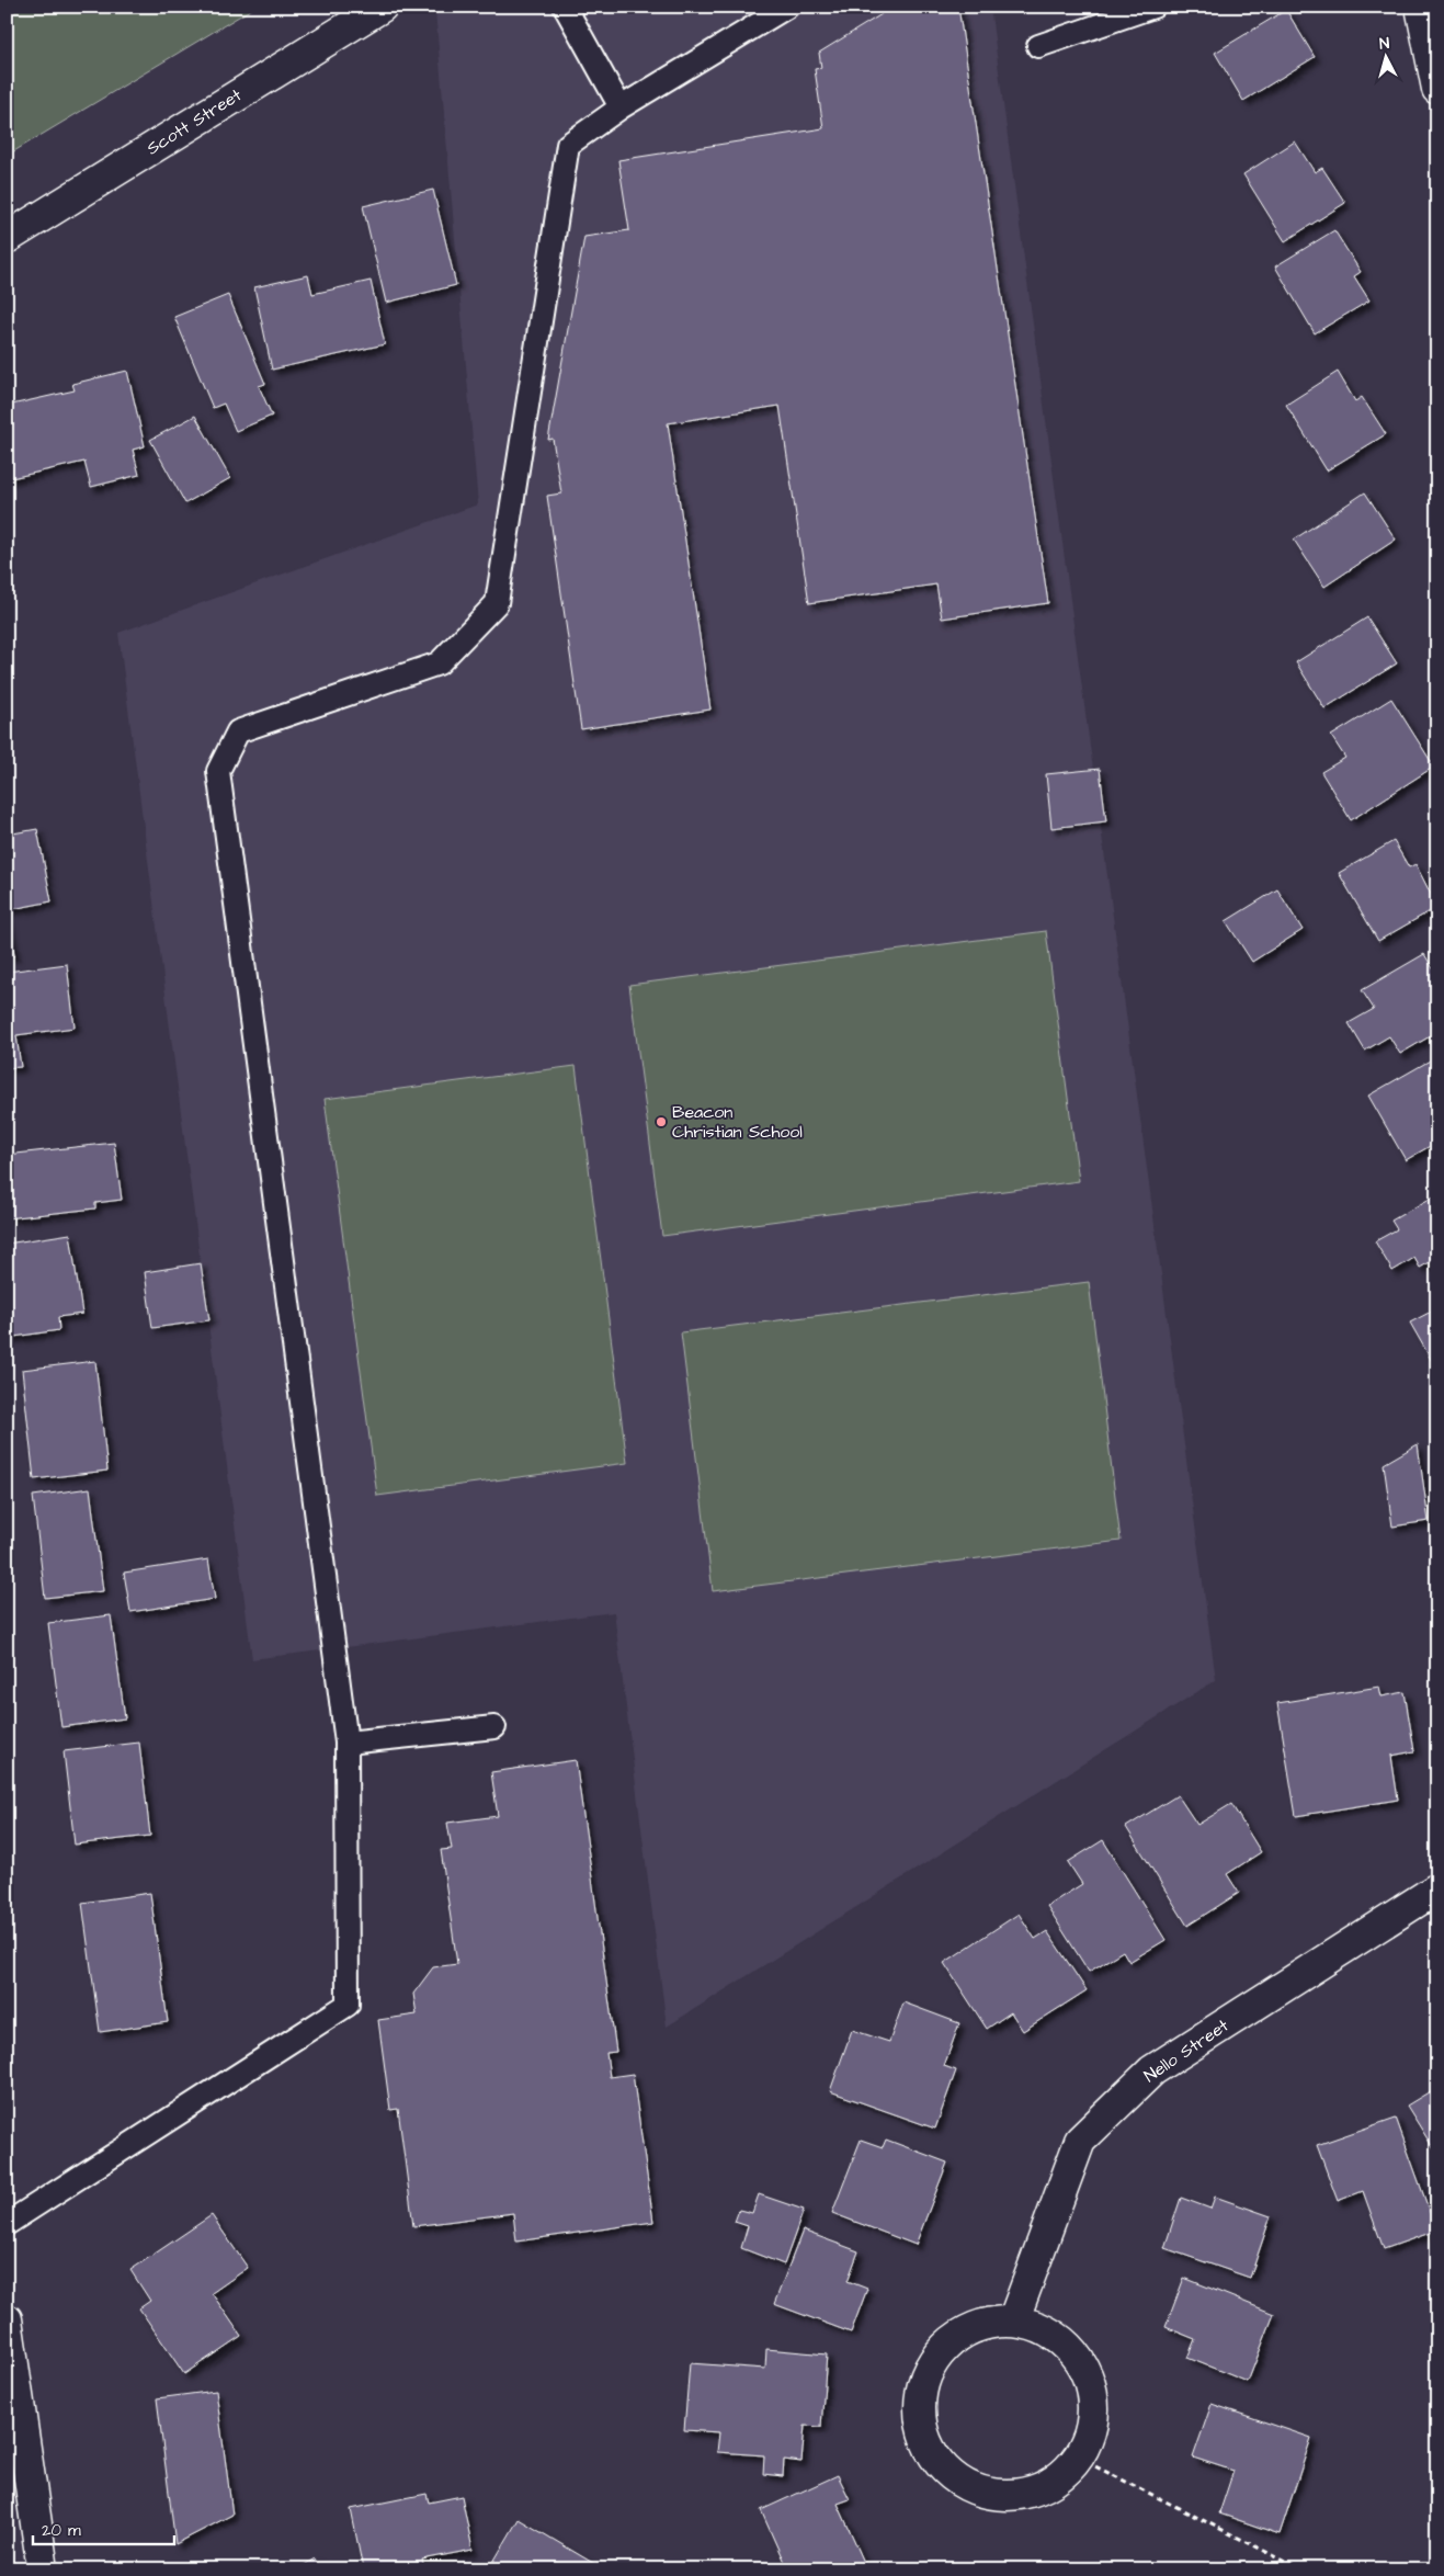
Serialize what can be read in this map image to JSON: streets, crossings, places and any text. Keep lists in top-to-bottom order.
{
  "streets": {
    "street": ["Scott Street", "Nello Street"]
  },
  "places": ["Beacon Christian School"],
  "scale_bar": "20 m",
  "north": "top"
}
